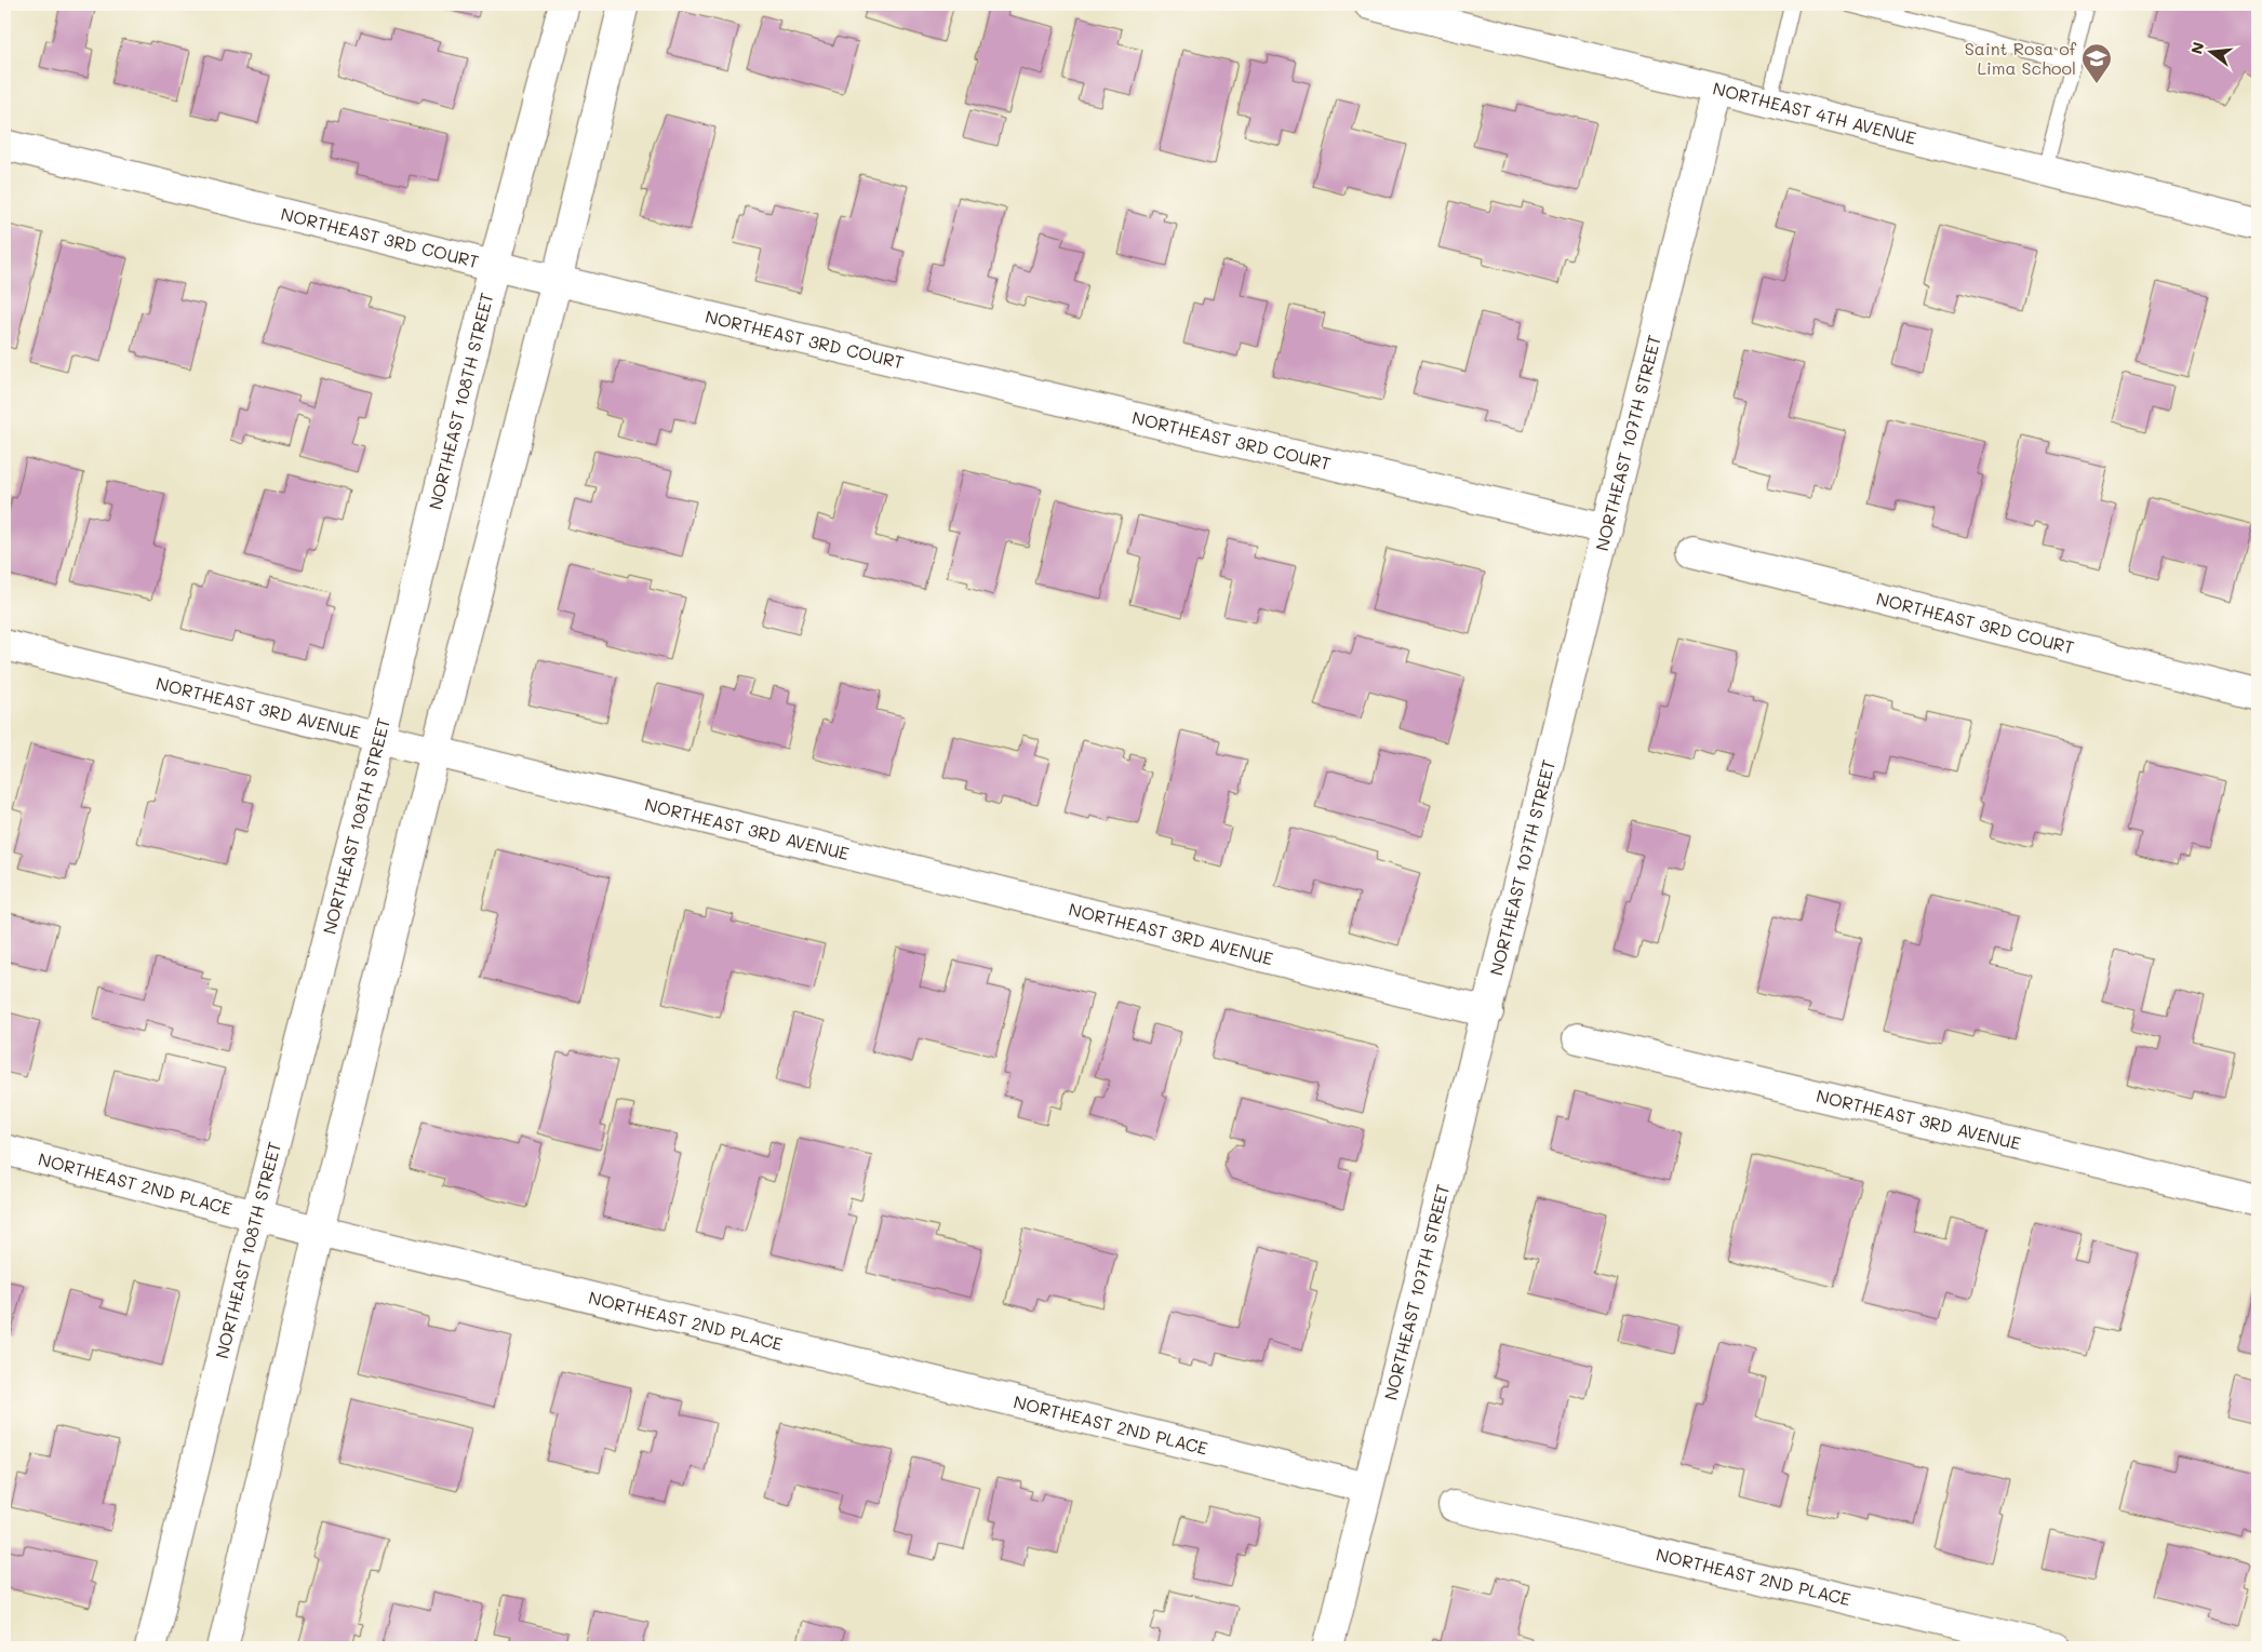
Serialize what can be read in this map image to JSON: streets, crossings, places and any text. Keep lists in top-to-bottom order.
{
  "streets": {
    "street": [
      "NORTHEAST 4TH AVENUE",
      "NORTHEAST 3RD COURT",
      "NORTHEAST 108TH STREET",
      "NORTHEAST 107TH STREET",
      "NORTHEAST 3RD AVENUE",
      "NORTHEAST 2ND PLACE"
    ]
  },
  "crossings": [
    ["NORTHEAST 4TH AVENUE", "NORTHEAST 107TH STREET"],
    ["NORTHEAST 3RD COURT", "NORTHEAST 108TH STREET"],
    ["NORTHEAST 3RD COURT", "NORTHEAST 107TH STREET"],
    ["NORTHEAST 108TH STREET", "NORTHEAST 3RD AVENUE"],
    ["NORTHEAST 108TH STREET", "NORTHEAST 2ND PLACE"],
    ["NORTHEAST 107TH STREET", "NORTHEAST 3RD AVENUE"],
    ["NORTHEAST 107TH STREET", "NORTHEAST 2ND PLACE"]
  ],
  "places": {
    "school or university": ["Saint Rosa of Lima School"]
  },
  "north": "left"
}
